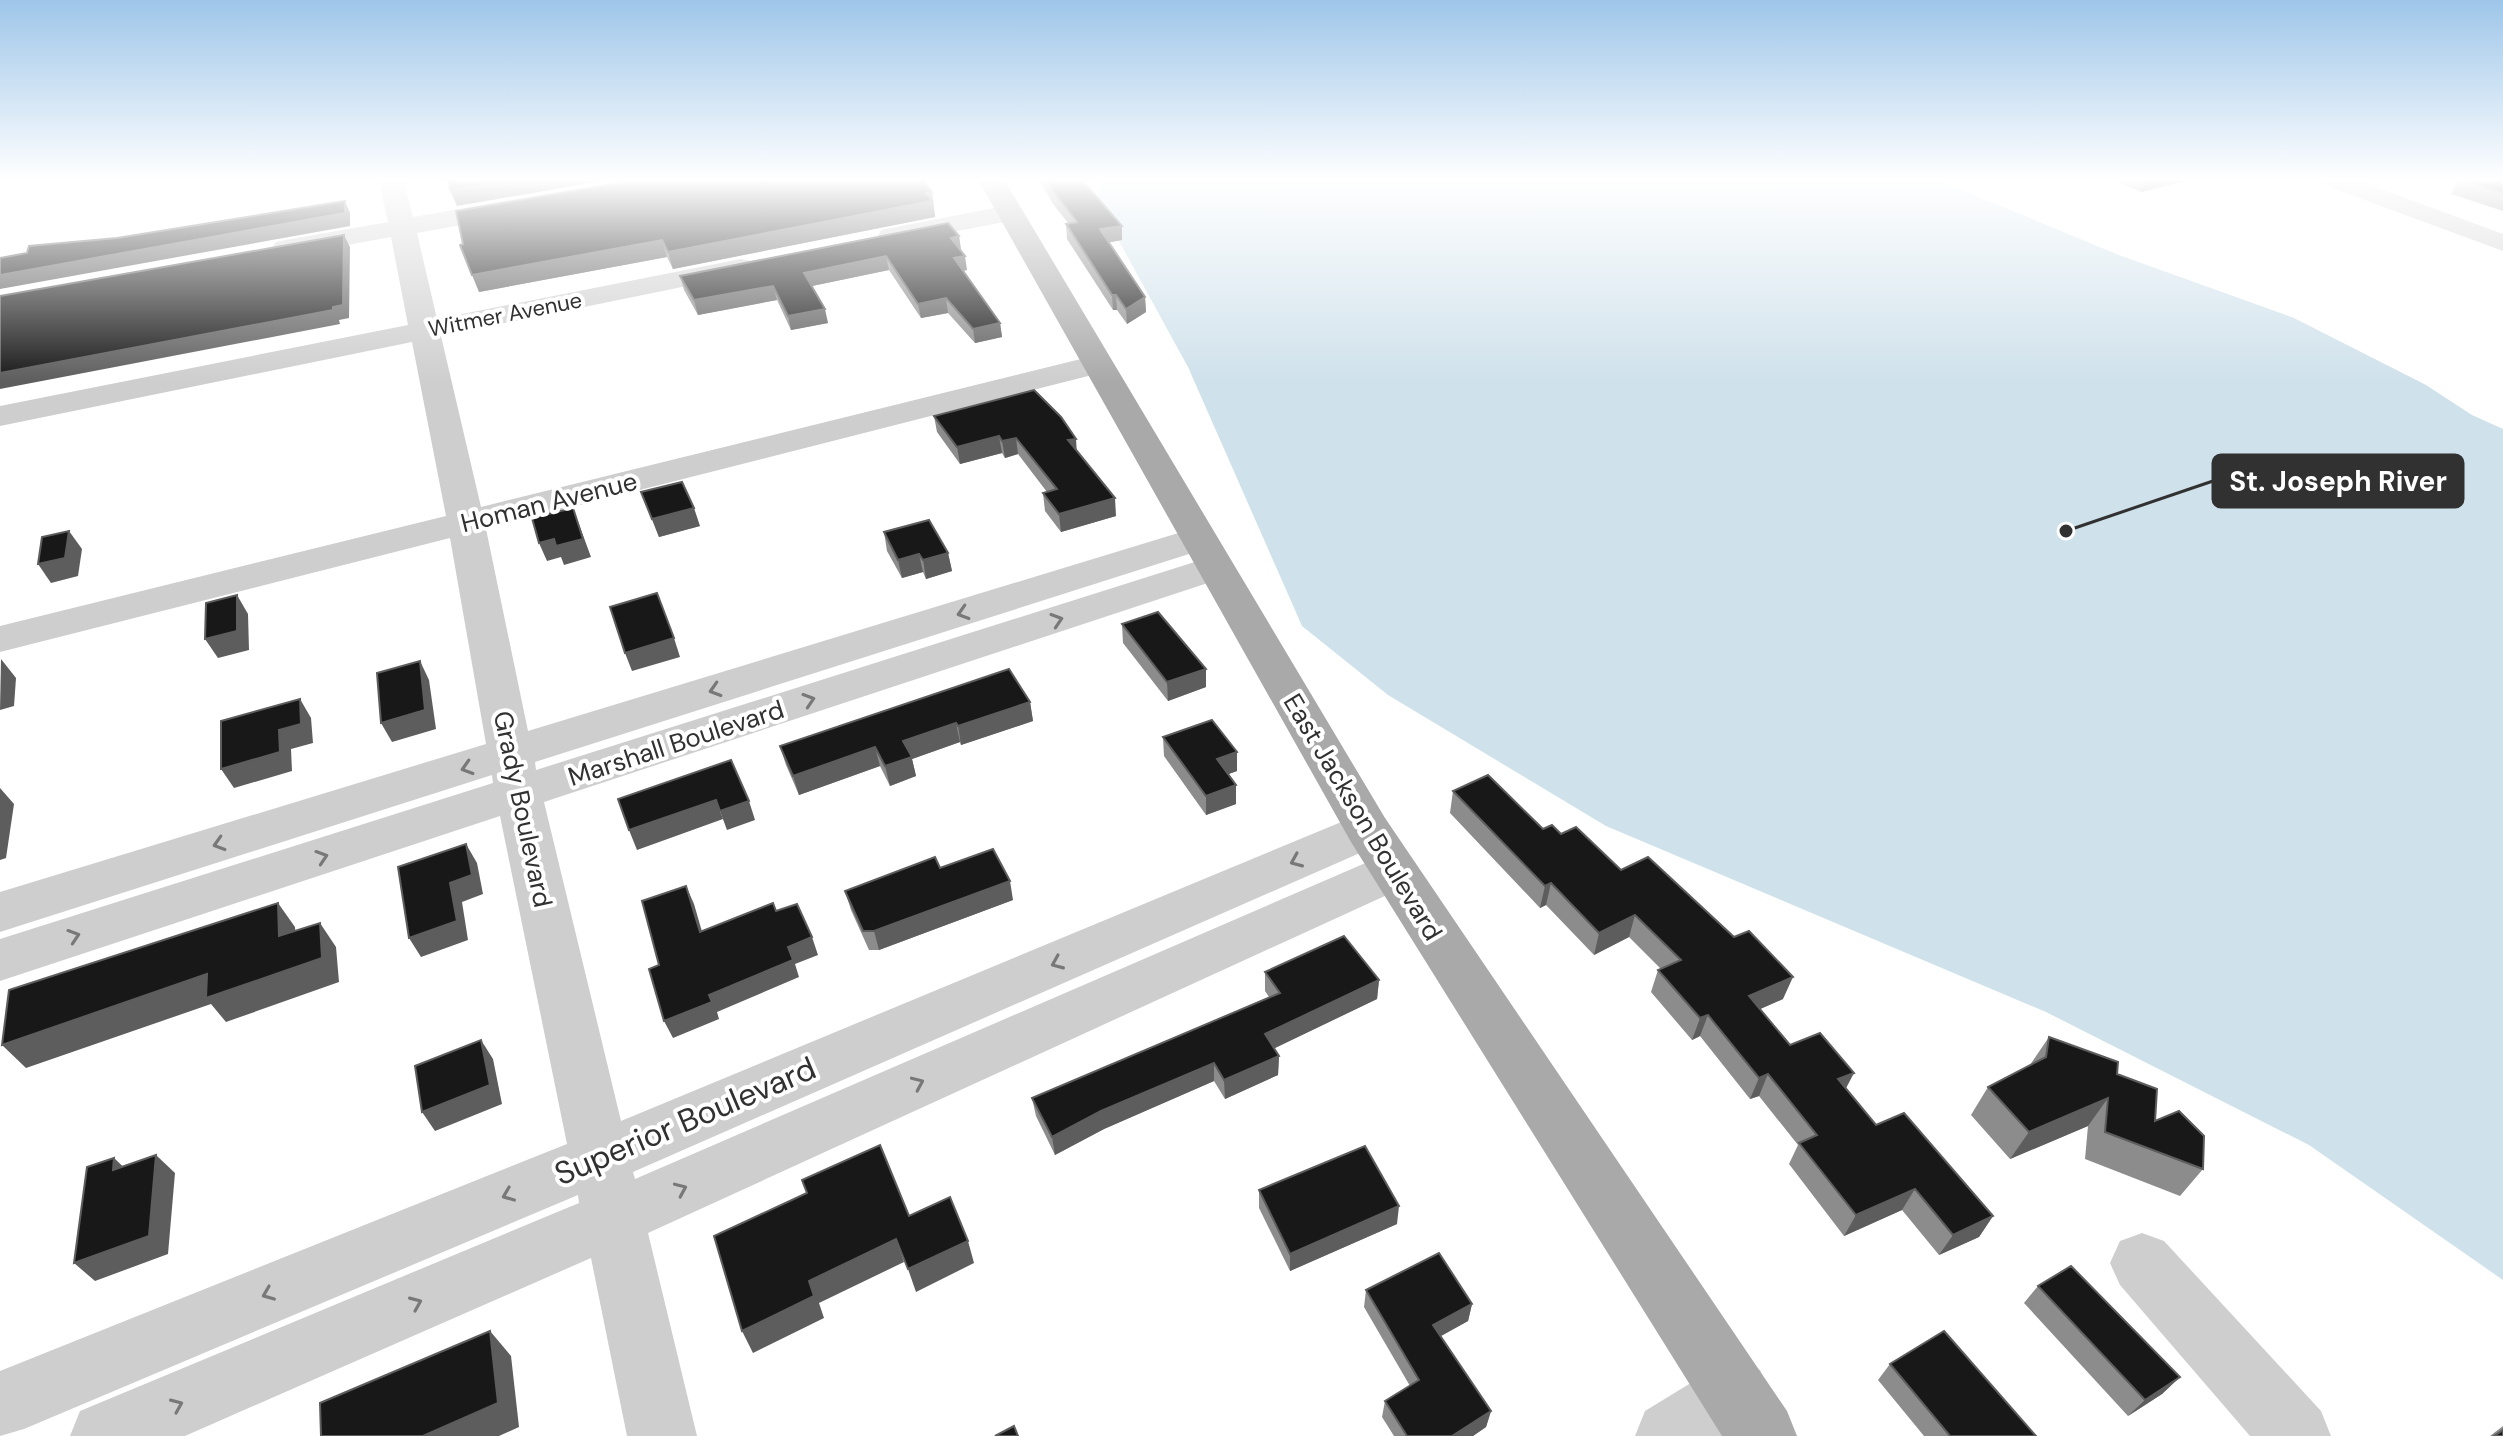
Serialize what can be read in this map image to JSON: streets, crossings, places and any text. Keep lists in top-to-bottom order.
{
  "streets": {
    "main road": ["East Jackson Boulevard"],
    "street": [
      "Witmer Avenue",
      "Homan Avenue",
      "Marshall Boulevard",
      "Grady Boulevard",
      "Superior Boulevard"
    ]
  },
  "crossings": [
    ["Witmer Avenue", "Grady Boulevard"],
    ["Homan Avenue", "Grady Boulevard"],
    ["Homan Avenue", "East Jackson Boulevard"],
    ["Marshall Boulevard", "Grady Boulevard"],
    ["Marshall Boulevard", "East Jackson Boulevard"],
    ["Grady Boulevard", "Superior Boulevard"],
    ["East Jackson Boulevard", "Superior Boulevard"]
  ],
  "places": ["St. Joseph River"]
}
